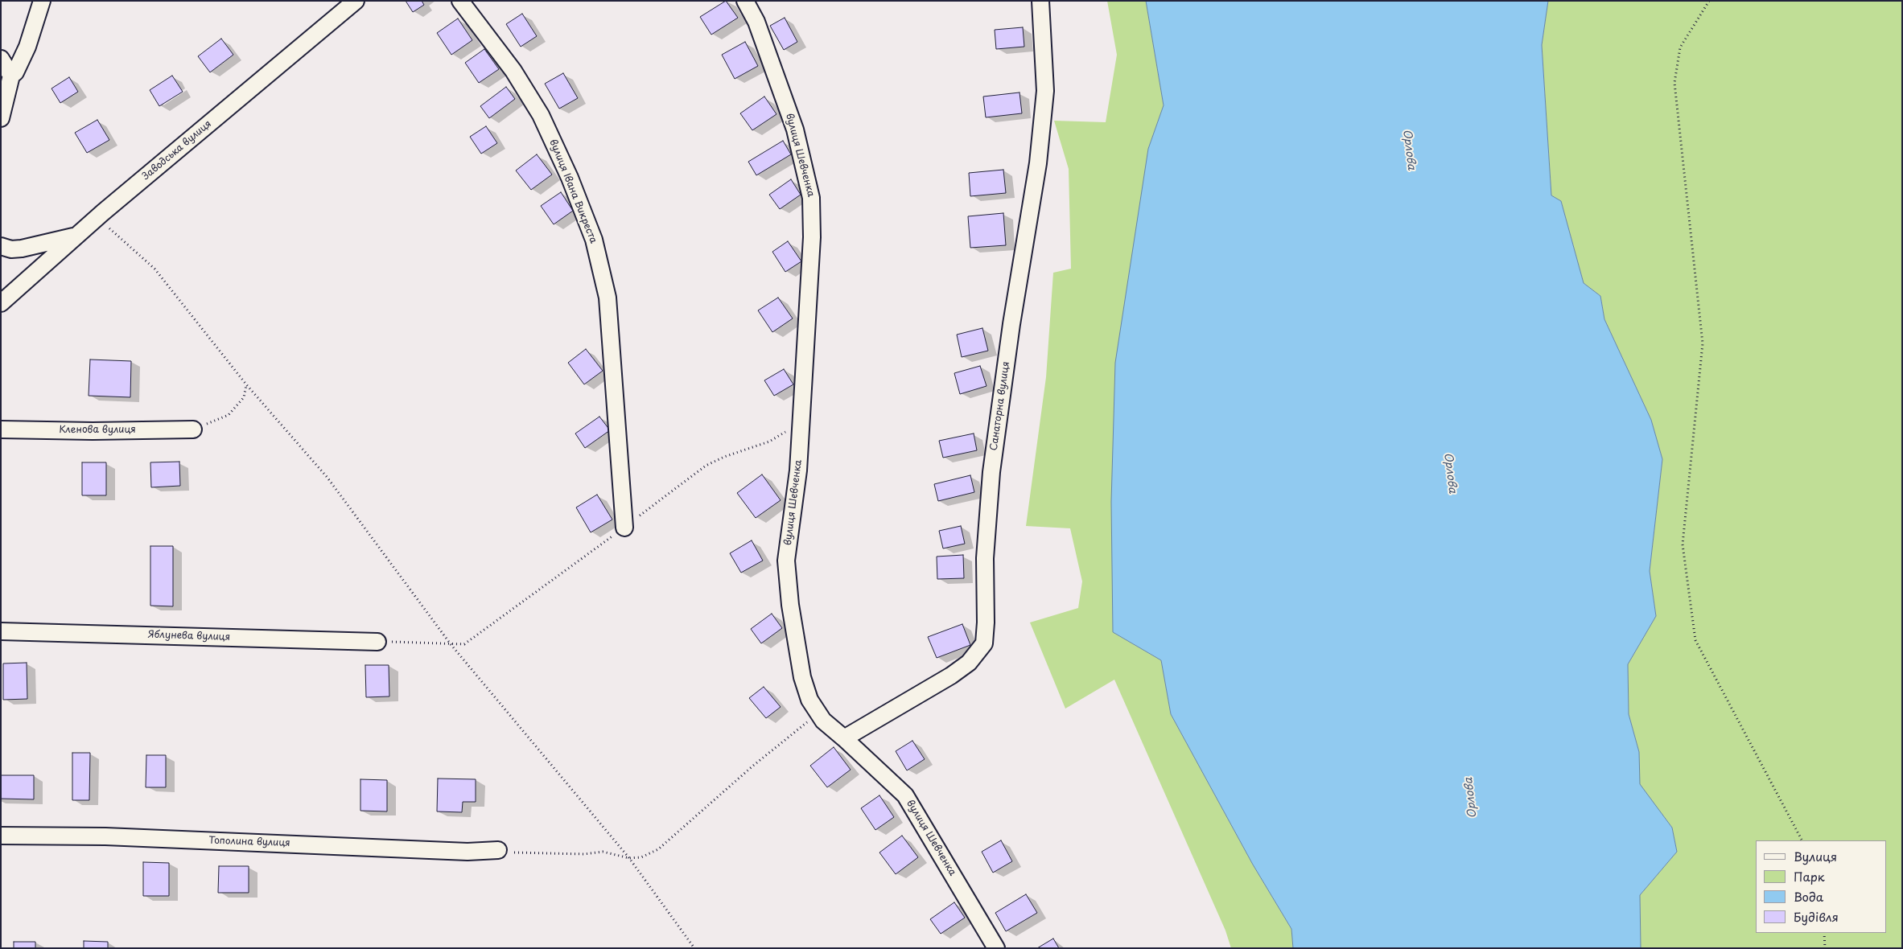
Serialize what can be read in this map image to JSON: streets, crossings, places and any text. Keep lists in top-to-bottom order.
{
  "streets": {
    "street": [
      "Заводська вулиця",
      "вулиця Шевченка",
      "вулиця Івана Викреста",
      "Санаторна вулиця",
      "Кленова вулиця",
      "Яблунева вулиця",
      "Тополина вулиця"
    ]
  },
  "crossings": [
    ["вулиця Шевченка", "Санаторна вулиця"]
  ],
  "water": ["Орлова"],
  "legend": [
    "Вулиця",
    "Парк",
    "Вода",
    "Будівля"
  ]
}
